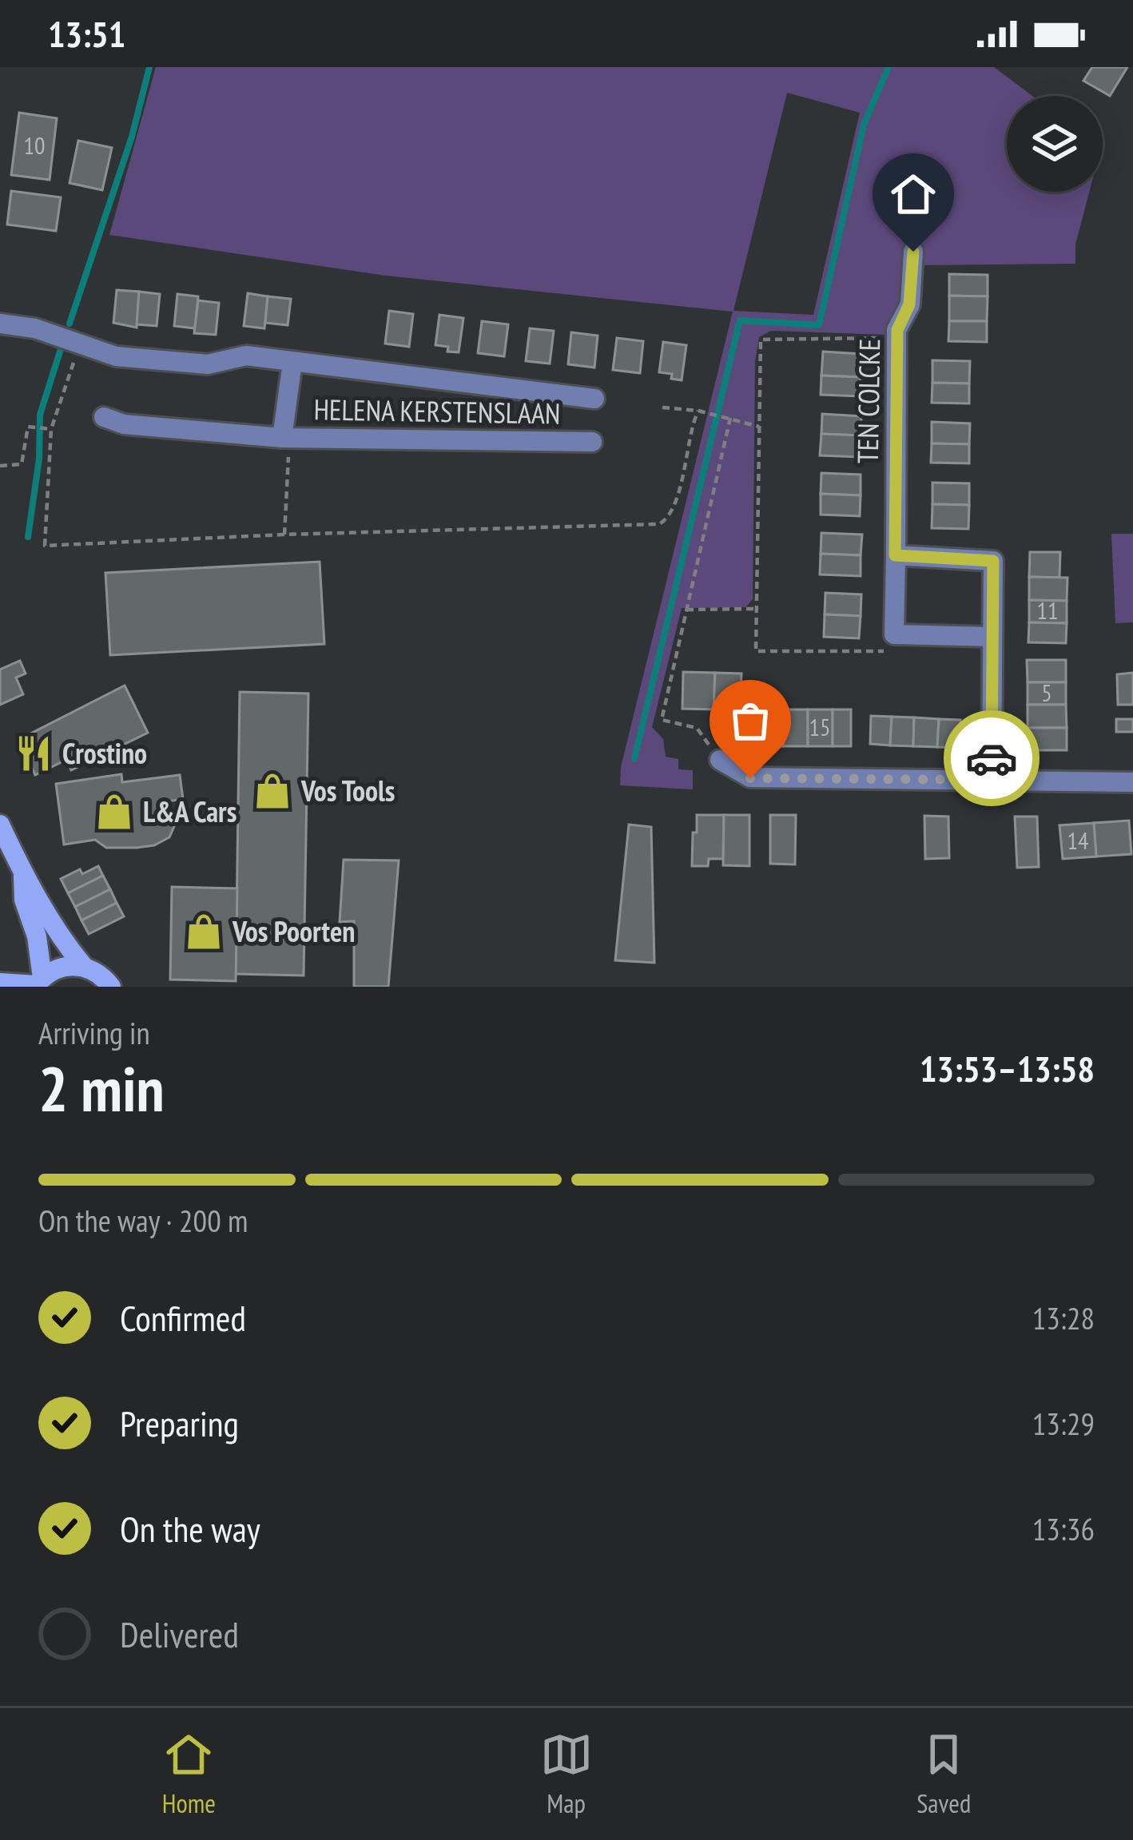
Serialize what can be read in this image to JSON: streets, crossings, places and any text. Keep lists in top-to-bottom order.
{
  "streets": {
    "street": ["TEN COLCKE", "HELENA KERSTENSLAAN"]
  },
  "places": {
    "restaurant": ["Crostino"],
    "shop": ["Vos Tools", "L&A Cars", "Vos Poorten"]
  },
  "house_numbers": [
    "10",
    "11",
    "5",
    "15",
    "14"
  ],
  "page": {
    "status": "13:51",
    "heading": ["2 min", "Arriving in", "13:53–13:58"],
    "bar": "On the way · 200 m",
    "list": [
      ["Confirmed", "13:28"],
      ["Preparing", "13:29"],
      ["On the way", "13:36"],
      "Delivered"
    ],
    "tabs": ["Home", "Map", "Saved"]
  }
}
